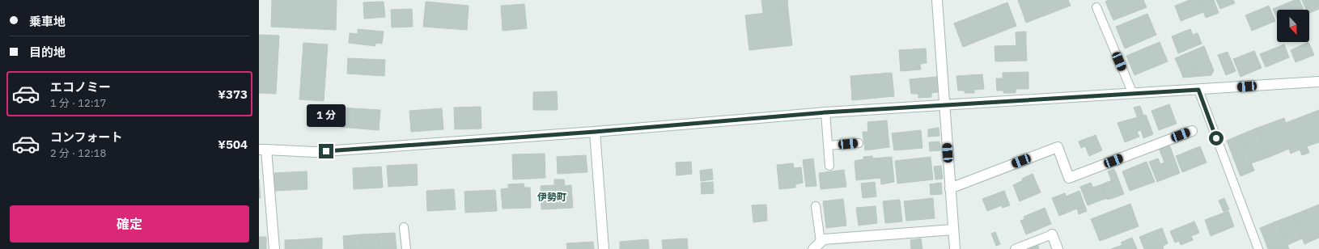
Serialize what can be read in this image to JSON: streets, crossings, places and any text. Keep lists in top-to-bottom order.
{
  "districts": ["伊勢町"],
  "north": "bottom",
  "page": {
    "banner": ["乗車地", "目的地"],
    "list": [
      {
        "name": "エコノミー",
        "note": "1 分 · 12:17",
        "value": "¥373"
      },
      {
        "name": "コンフォート",
        "note": "2 分 · 12:18",
        "value": "¥504"
      }
    ],
    "bubble": "1 分",
    "buttons": "確定"
  }
}
